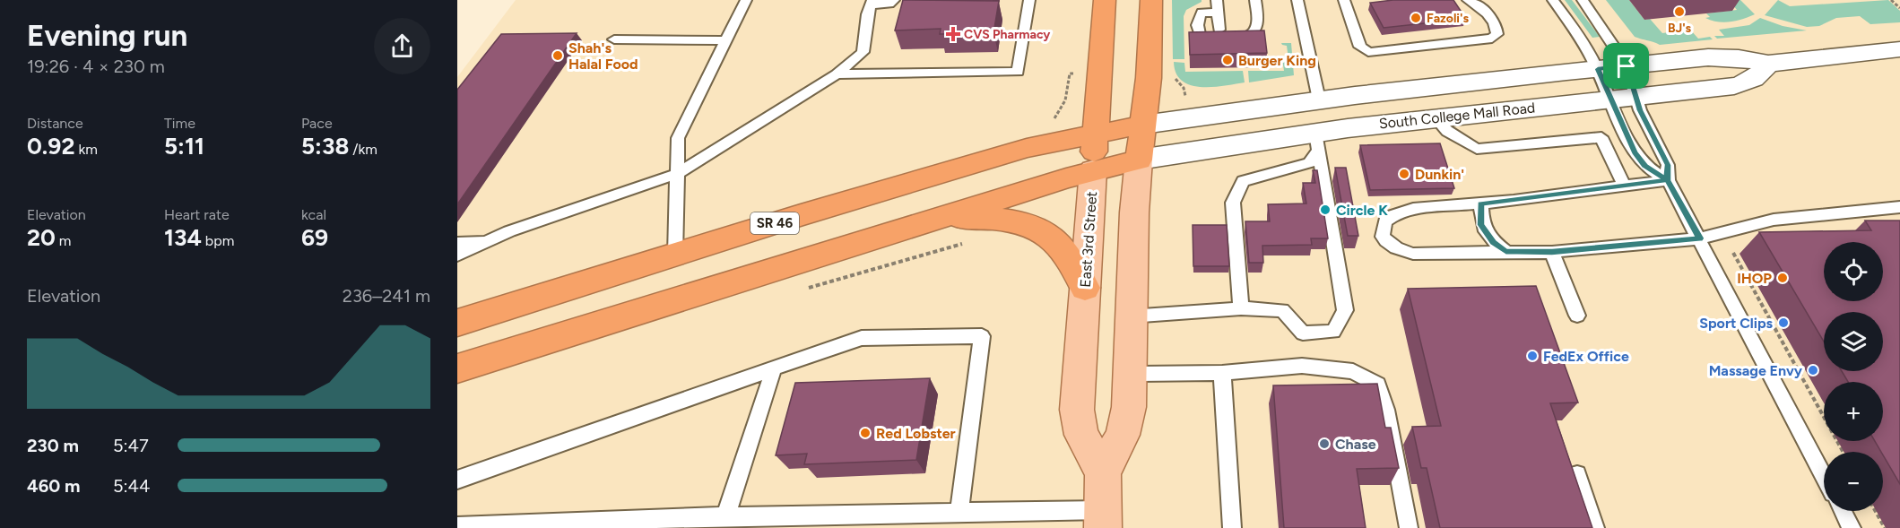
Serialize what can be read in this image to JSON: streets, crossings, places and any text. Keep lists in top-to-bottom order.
{
  "streets": {
    "highway": ["SR 46", "East 3rd Street"],
    "main road": ["South College Mall Road"]
  },
  "crossings": [
    ["SR 46", "East 3rd Street"]
  ],
  "places": {
    "other": [
      "BJ's",
      "Fazoli's",
      "Shah's Halal Food",
      "Burger King",
      "Dunkin'",
      "Circle K",
      "IHOP",
      "Sport Clips",
      "FedEx Office",
      "Massage Envy",
      "Red Lobster",
      "Chase"
    ],
    "health": ["CVS Pharmacy"]
  },
  "page": {
    "heading": ["Evening run", "19:26 · 4 × 230 m"],
    "stats": [
      ["Distance", "0.92 km"],
      ["Time", "5:11"],
      ["Pace", "5:38 /km"],
      ["Elevation", "20 m"],
      ["Heart rate", "134 bpm"],
      ["kcal", "69"]
    ],
    "map_buttons": ["+", "−"],
    "chart": ["Elevation", "236–241 m"],
    "list": [
      {
        "name": "230 m",
        "note": "5:47"
      },
      {
        "name": "460 m",
        "note": "5:44"
      }
    ]
  }
}
